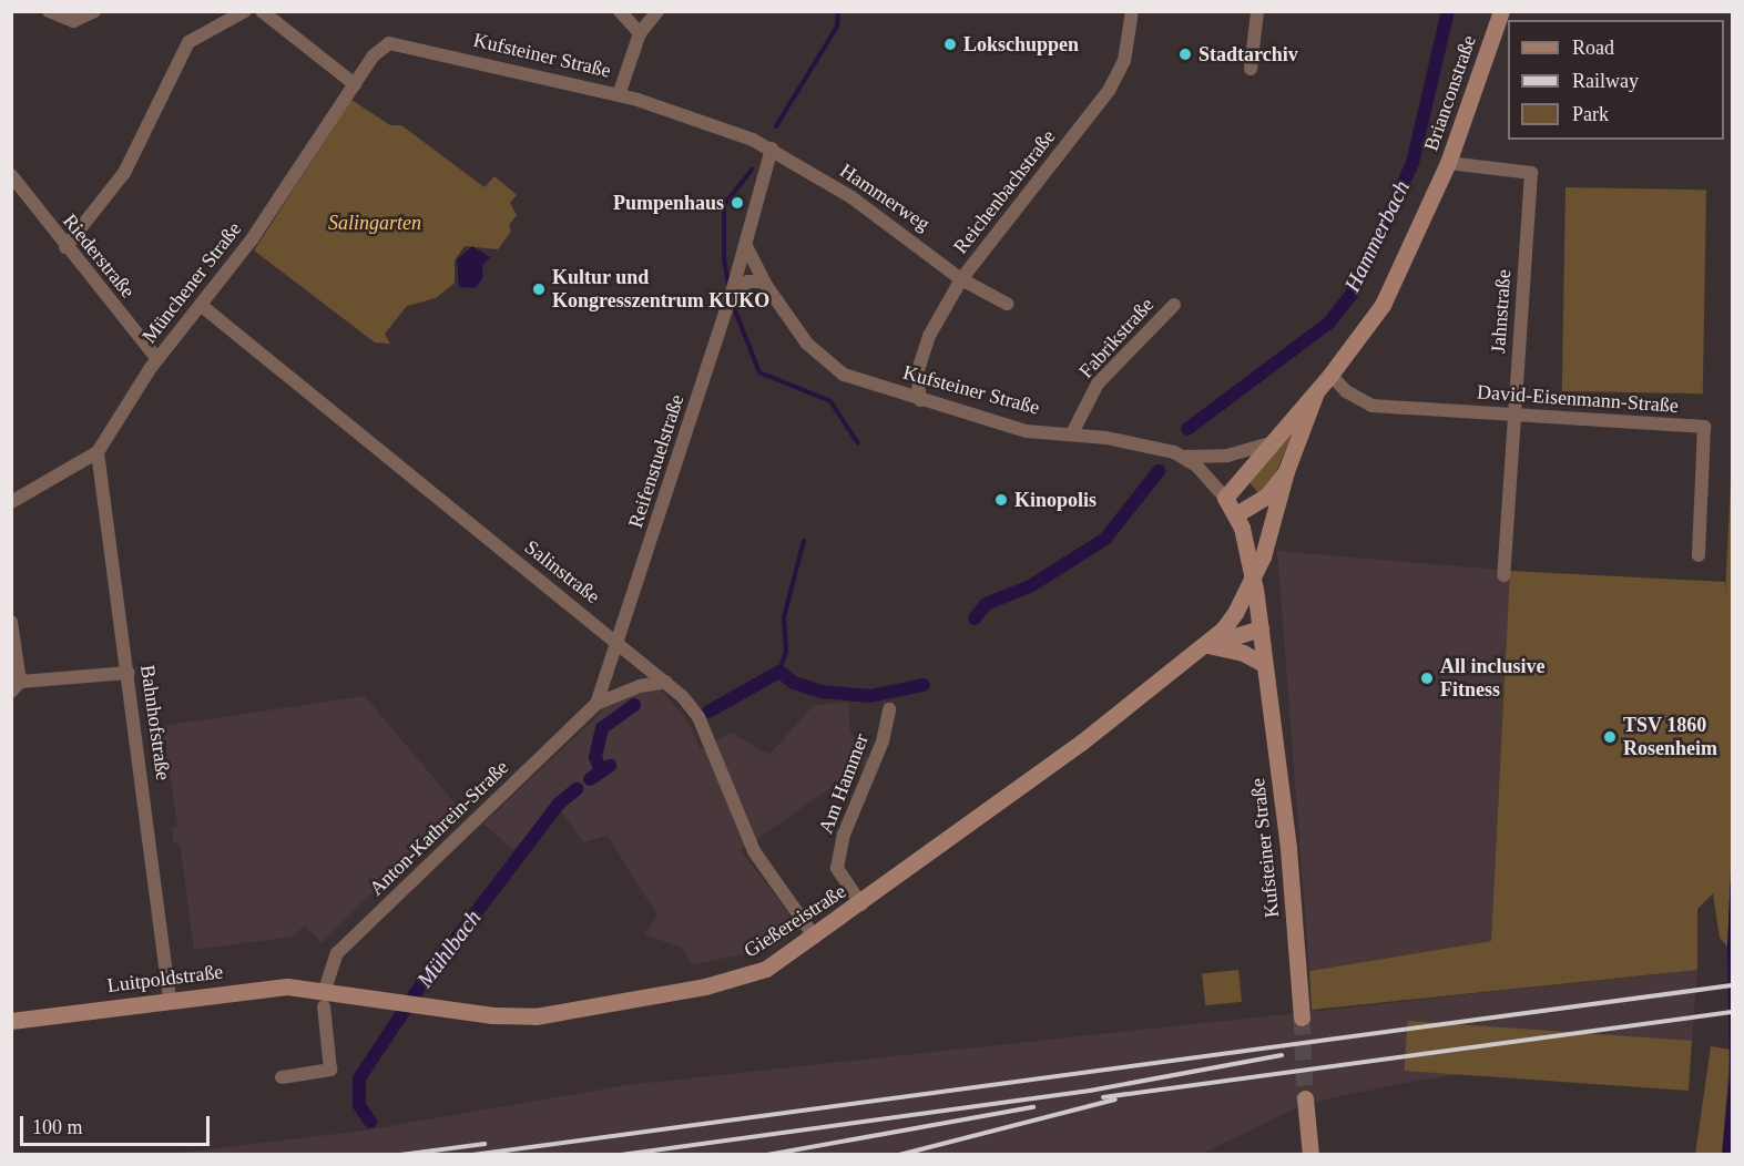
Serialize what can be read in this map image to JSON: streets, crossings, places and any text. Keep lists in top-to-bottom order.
{
  "streets": {
    "main road": [
      "Kufsteiner Straße",
      "Brianconstraße",
      "Gießereistraße",
      "Luitpoldstraße"
    ],
    "street": [
      "Reichenbachstraße",
      "Hammerweg",
      "Riederstraße",
      "Münchener Straße",
      "Jahnstraße",
      "Fabrikstraße",
      "David-Eisenmann-Straße",
      "Reifenstuelstraße",
      "Salinstraße",
      "Bahnhofstraße",
      "Am Hammer",
      "Anton-Kathrein-Straße"
    ]
  },
  "crossings": [
    ["Kufsteiner Straße", "Brianconstraße"],
    ["Kufsteiner Straße", "Reichenbachstraße"],
    ["Kufsteiner Straße", "Hammerweg"],
    ["Kufsteiner Straße", "Münchener Straße"],
    ["Kufsteiner Straße", "Fabrikstraße"],
    ["Kufsteiner Straße", "Reifenstuelstraße"],
    ["Kufsteiner Straße", "Gießereistraße"],
    ["Brianconstraße", "Jahnstraße"],
    ["Brianconstraße", "David-Eisenmann-Straße"],
    ["Brianconstraße", "Gießereistraße"],
    ["Reichenbachstraße", "Hammerweg"],
    ["Riederstraße", "Münchener Straße"],
    ["Münchener Straße", "Salinstraße"],
    ["Münchener Straße", "Bahnhofstraße"],
    ["Jahnstraße", "David-Eisenmann-Straße"],
    ["Reifenstuelstraße", "Salinstraße"],
    ["Reifenstuelstraße", "Anton-Kathrein-Straße"],
    ["Salinstraße", "Anton-Kathrein-Straße"],
    ["Salinstraße", "Gießereistraße"],
    ["Bahnhofstraße", "Luitpoldstraße"],
    ["Am Hammer", "Gießereistraße"],
    ["Anton-Kathrein-Straße", "Gießereistraße"],
    ["Anton-Kathrein-Straße", "Luitpoldstraße"],
    ["Gießereistraße", "Luitpoldstraße"]
  ],
  "water": ["Hammerbach", "Mühlbach"],
  "parks": ["Salingarten"],
  "places": [
    "Lokschuppen",
    "Stadtarchiv",
    "Pumpenhaus",
    "Kultur und Kongresszentrum KUKO",
    "Kinopolis",
    "All inclusive Fitness",
    "TSV 1860 Rosenheim"
  ],
  "legend": ["Road", "Railway", "Park"],
  "scale_bar": "100 m"
}
